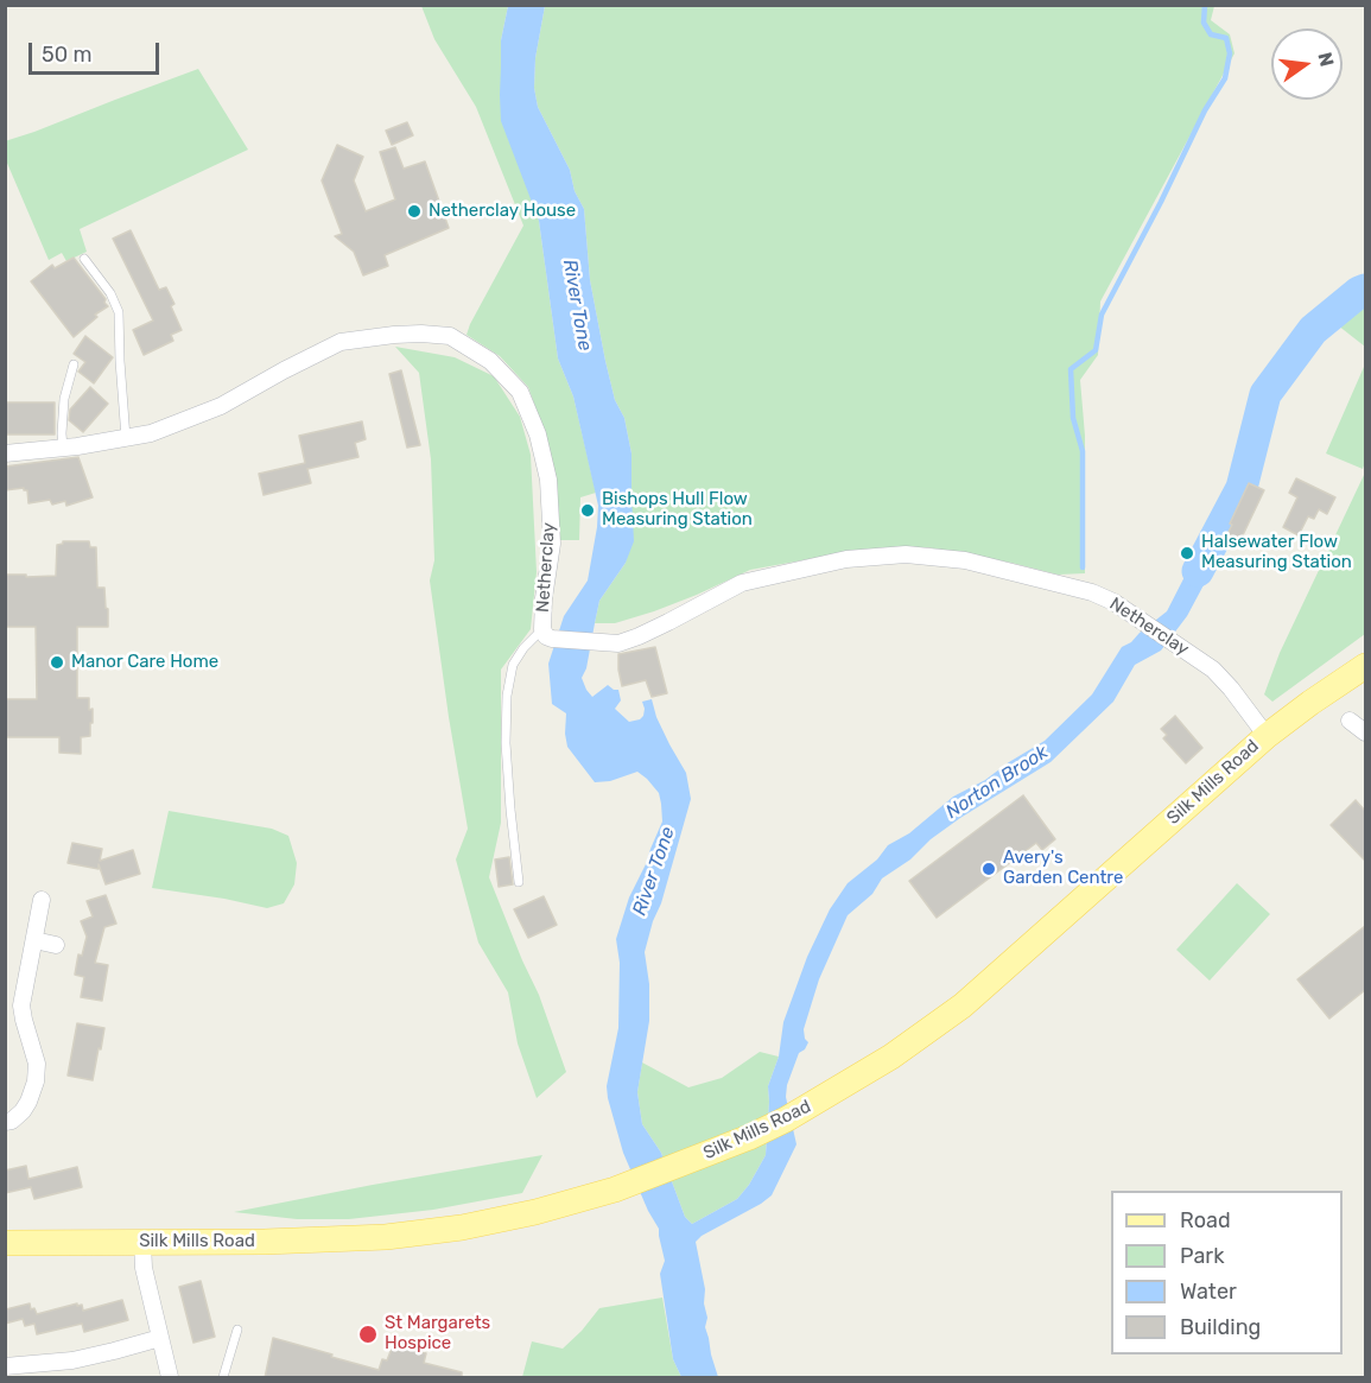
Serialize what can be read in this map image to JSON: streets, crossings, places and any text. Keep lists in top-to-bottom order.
{
  "streets": {
    "main road": ["Silk Mills Road"],
    "street": ["Netherclay"]
  },
  "crossings": [
    ["Netherclay", "Silk Mills Road"]
  ],
  "water": ["River Tone", "Norton Brook"],
  "places": [
    "Netherclay House",
    "Bishops Hull Flow Measuring Station",
    "Halsewater Flow Measuring Station",
    "Manor Care Home",
    "Avery's Garden Centre",
    "St Margarets Hospice"
  ],
  "legend": [
    "Road",
    "Park",
    "Water",
    "Building"
  ],
  "scale_bar": "50 m",
  "north": "right"
}
